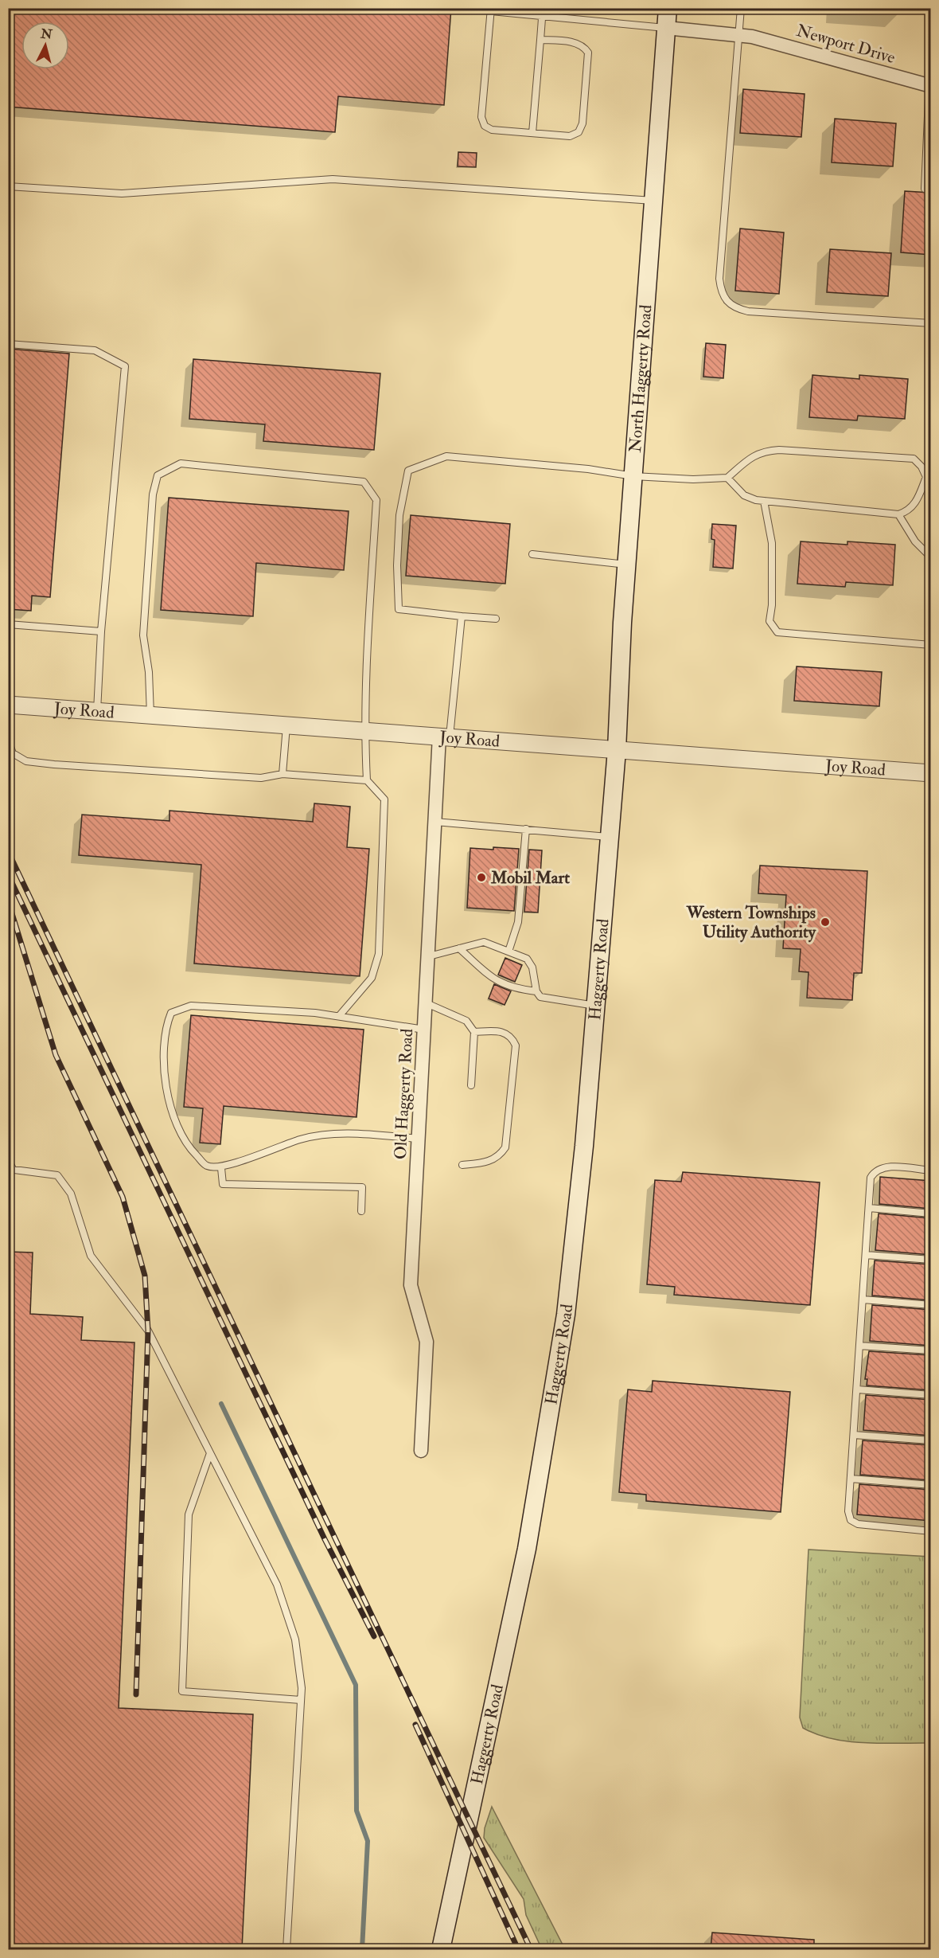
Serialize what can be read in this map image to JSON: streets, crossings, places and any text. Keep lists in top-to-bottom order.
{
  "streets": {
    "main road": ["North Haggerty Road", "Haggerty Road"],
    "street": ["Newport Drive", "Joy Road", "Old Haggerty Road"]
  },
  "crossings": [
    ["Newport Drive", "North Haggerty Road"],
    ["North Haggerty Road", "Joy Road"],
    ["North Haggerty Road", "Haggerty Road"],
    ["Joy Road", "Haggerty Road"],
    ["Joy Road", "Old Haggerty Road"]
  ],
  "places": ["Mobil Mart", "Western Townships Utility Authority"],
  "north": "top"
}
